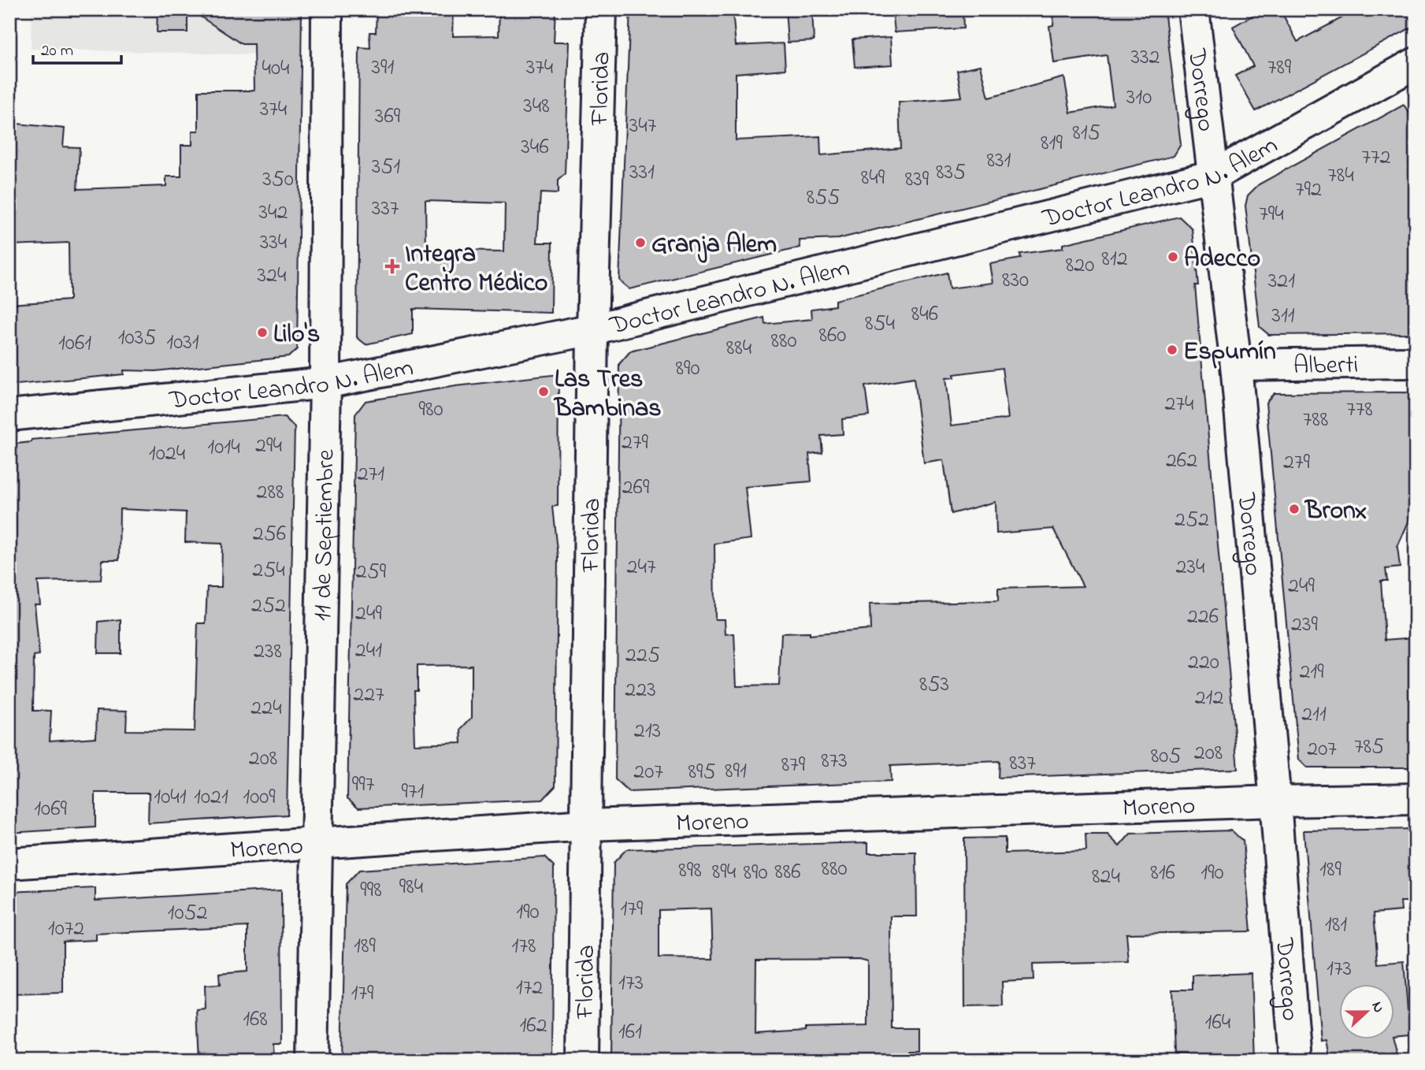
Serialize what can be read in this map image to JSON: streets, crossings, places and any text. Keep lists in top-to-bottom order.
{
  "streets": {
    "street": [
      "Florida",
      "Dorrego",
      "Doctor Leandro N. Alem",
      "Alberti",
      "11 de Septiembre",
      "Moreno"
    ]
  },
  "crossings": [
    ["Florida", "Doctor Leandro N. Alem"],
    ["Florida", "Moreno"],
    ["Dorrego", "Doctor Leandro N. Alem"],
    ["Dorrego", "Alberti"],
    ["Dorrego", "Moreno"],
    ["Doctor Leandro N. Alem", "11 de Septiembre"],
    ["11 de Septiembre", "Moreno"]
  ],
  "places": {
    "other": [
      "Granja Alem",
      "Adecco",
      "Lilo's",
      "Espumín",
      "Las Tres Bambinas",
      "Bronx"
    ],
    "health": ["Integra Centro Médico"]
  },
  "house_numbers": [
    "332",
    "391",
    "374",
    "789",
    "404",
    "310",
    "348",
    "374",
    "369",
    "347",
    "815",
    "819",
    "346",
    "772",
    "831",
    "351",
    "331",
    "835",
    "784",
    "849",
    "350",
    "839",
    "792",
    "855",
    "337",
    "342",
    "794",
    "334",
    "812",
    "820",
    "324",
    "830",
    "321",
    "846",
    "311",
    "854",
    "860",
    "1035",
    "880",
    "1031",
    "1061",
    "884",
    "890",
    "274",
    "980",
    "778",
    "788",
    "279",
    "294",
    "1014",
    "1024",
    "262",
    "279",
    "271",
    "269",
    "288",
    "252",
    "256",
    "247",
    "234",
    "254",
    "259",
    "249",
    "252",
    "249",
    "226",
    "239",
    "241",
    "238",
    "225",
    "220",
    "219",
    "853",
    "223",
    "227",
    "212",
    "224",
    "211",
    "213",
    "785",
    "207",
    "208",
    "805",
    "208",
    "873",
    "837",
    "879",
    "891",
    "207",
    "895",
    "997",
    "971",
    "1041",
    "1021",
    "1009",
    "1069",
    "880",
    "189",
    "898",
    "894",
    "886",
    "890",
    "816",
    "190",
    "824",
    "984",
    "998",
    "179",
    "190",
    "1052",
    "181",
    "1072",
    "189",
    "178",
    "173",
    "173",
    "172",
    "179",
    "168",
    "164",
    "162",
    "161"
  ],
  "scale_bar": "20 m",
  "north": "right"
}
